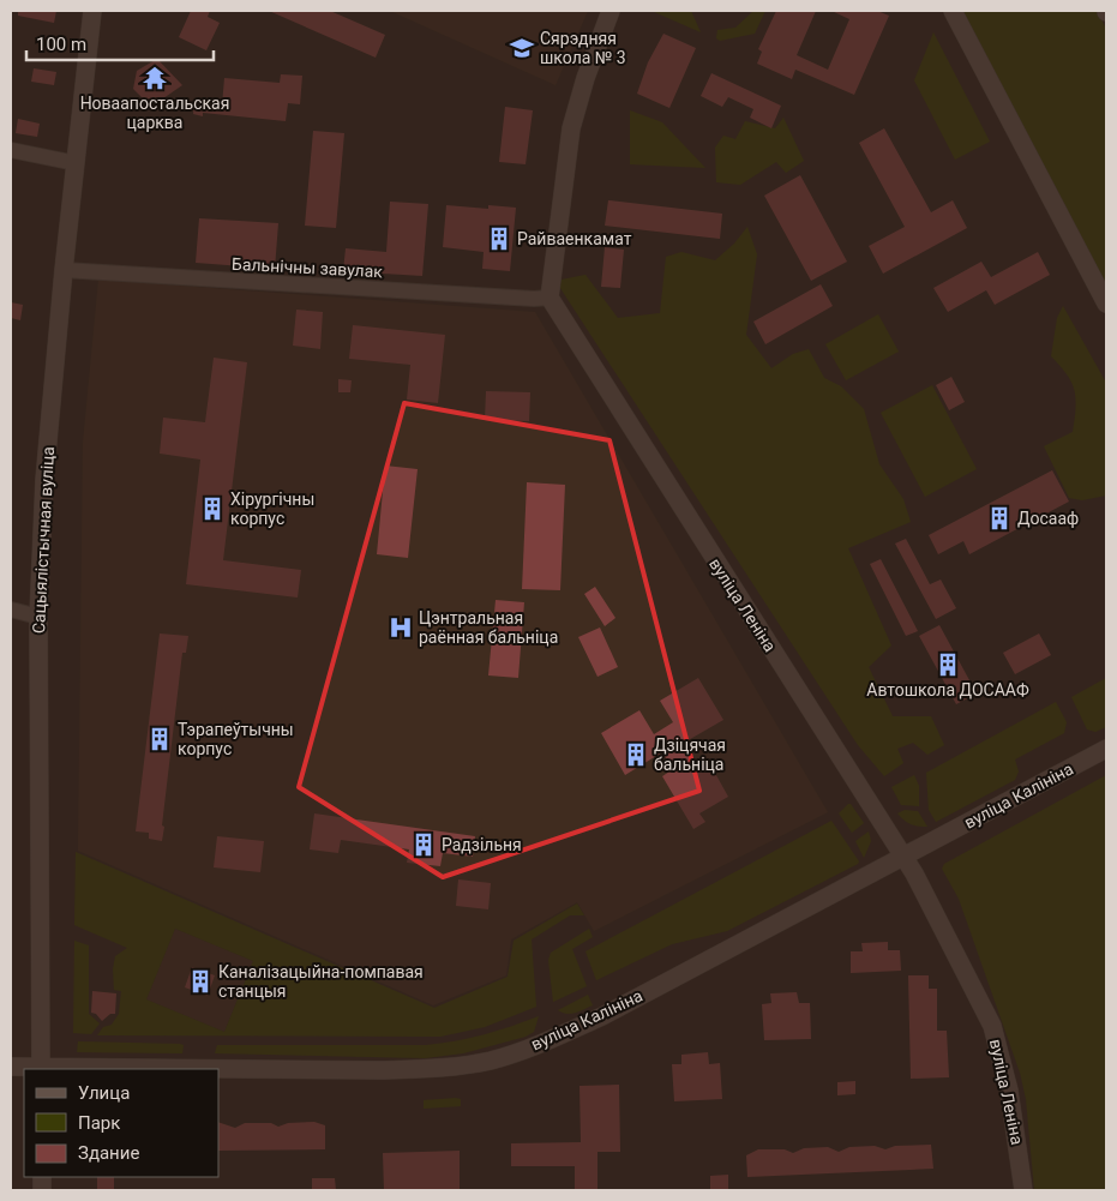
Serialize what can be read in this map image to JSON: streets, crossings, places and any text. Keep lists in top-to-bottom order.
{
  "streets": {
    "main road": ["Сацыялістычная вуліца", "вуліца Леніна", "вуліца Калініна"],
    "street": ["Бальнічны завулак"]
  },
  "crossings": [
    ["Бальнічны завулак", "Сацыялістычная вуліца"],
    ["Бальнічны завулак", "вуліца Леніна"],
    ["Сацыялістычная вуліца", "вуліца Калініна"],
    ["вуліца Леніна", "вуліца Калініна"]
  ],
  "places": {
    "school or university": ["Сярэдняя школа № 3"],
    "temple": ["Новаапостальская царква"],
    "building": [
      "Райваенкамат",
      "Хірургічны корпус",
      "Досааф",
      "Автошкола ДОСААФ",
      "Тэрапеўтычны корпус",
      "Дзіцячая бальніца",
      "Радзільня",
      "Каналізацыйна-помпавая станцыя"
    ],
    "hospital": ["Цэнтральная раённая бальніца"]
  },
  "legend": ["Улица", "Парк", "Здание"],
  "scale_bar": "100 m"
}
